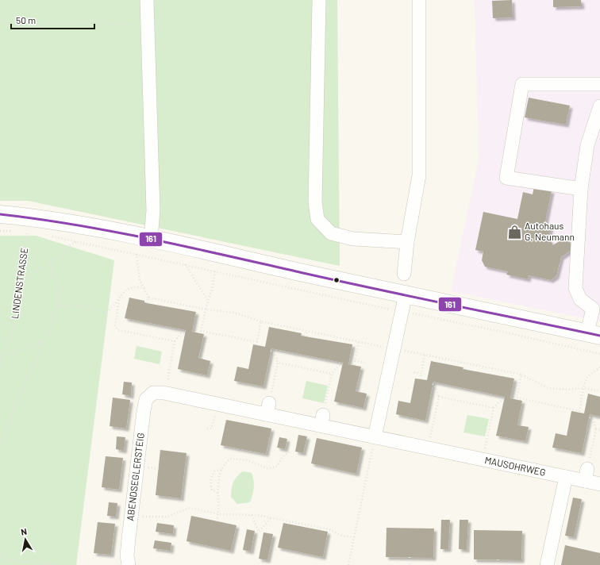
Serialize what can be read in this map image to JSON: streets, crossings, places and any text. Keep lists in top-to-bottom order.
{
  "streets": {
    "street": ["MAUSOHRWEG", "ABENDSEGLERSTEIG"],
    "path": ["LINDENSTRASSE"]
  },
  "crossings": [
    ["MAUSOHRWEG", "ABENDSEGLERSTEIG"]
  ],
  "places": {
    "shop": ["Autohaus G. Neumann"]
  },
  "lines": ["transit line 161"],
  "scale_bar": "50 m",
  "north": "top"
}
